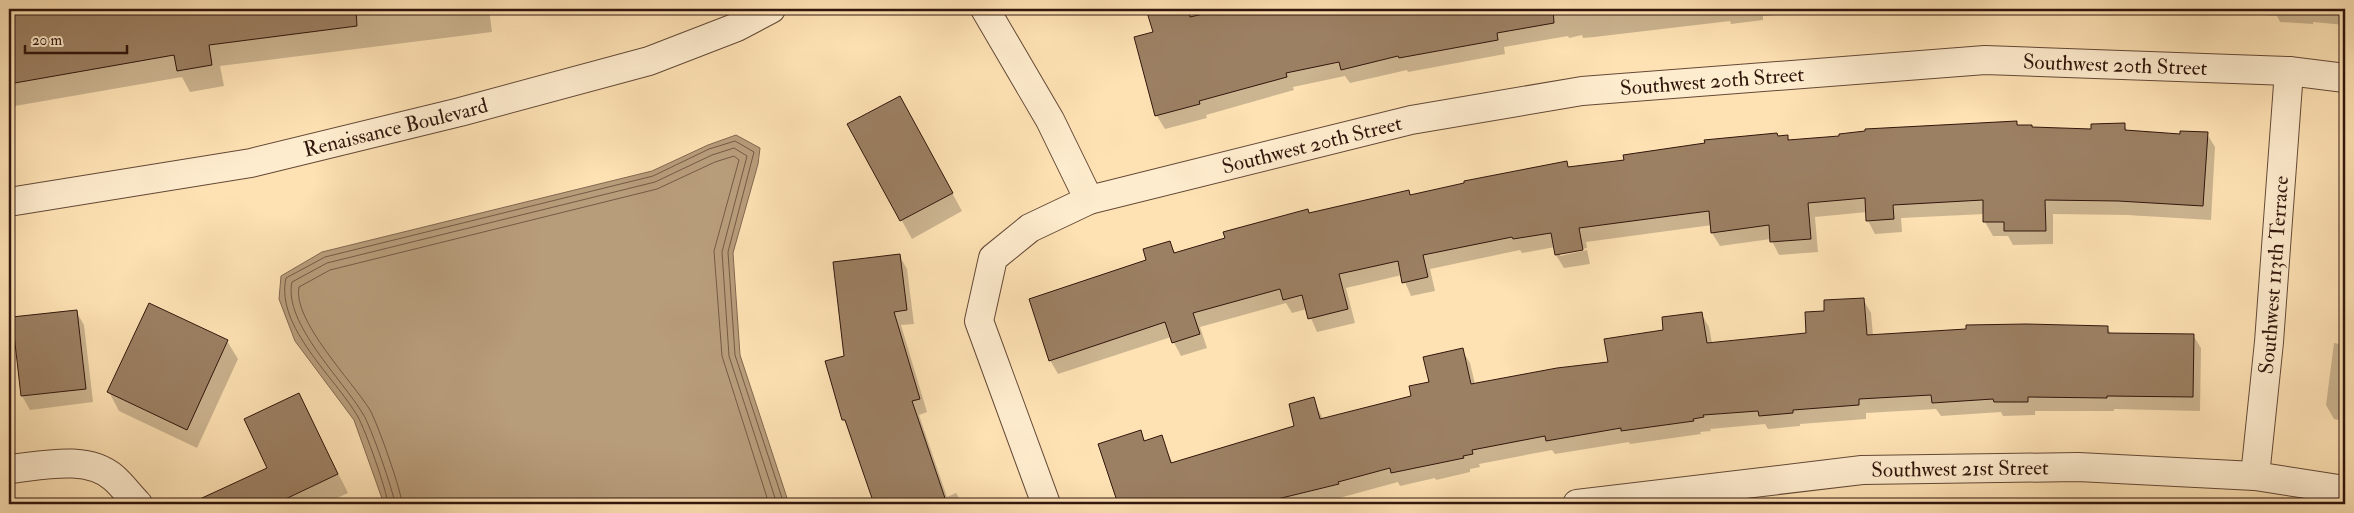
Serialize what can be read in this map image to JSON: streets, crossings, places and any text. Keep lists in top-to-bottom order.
{
  "streets": {
    "street": [
      "Southwest 20th Street",
      "Renaissance Boulevard",
      "Southwest 113th Terrace",
      "Southwest 21st Street"
    ]
  },
  "crossings": [
    ["Southwest 20th Street", "Southwest 113th Terrace"],
    ["Southwest 113th Terrace", "Southwest 21st Street"]
  ],
  "scale_bar": "20 m"
}
